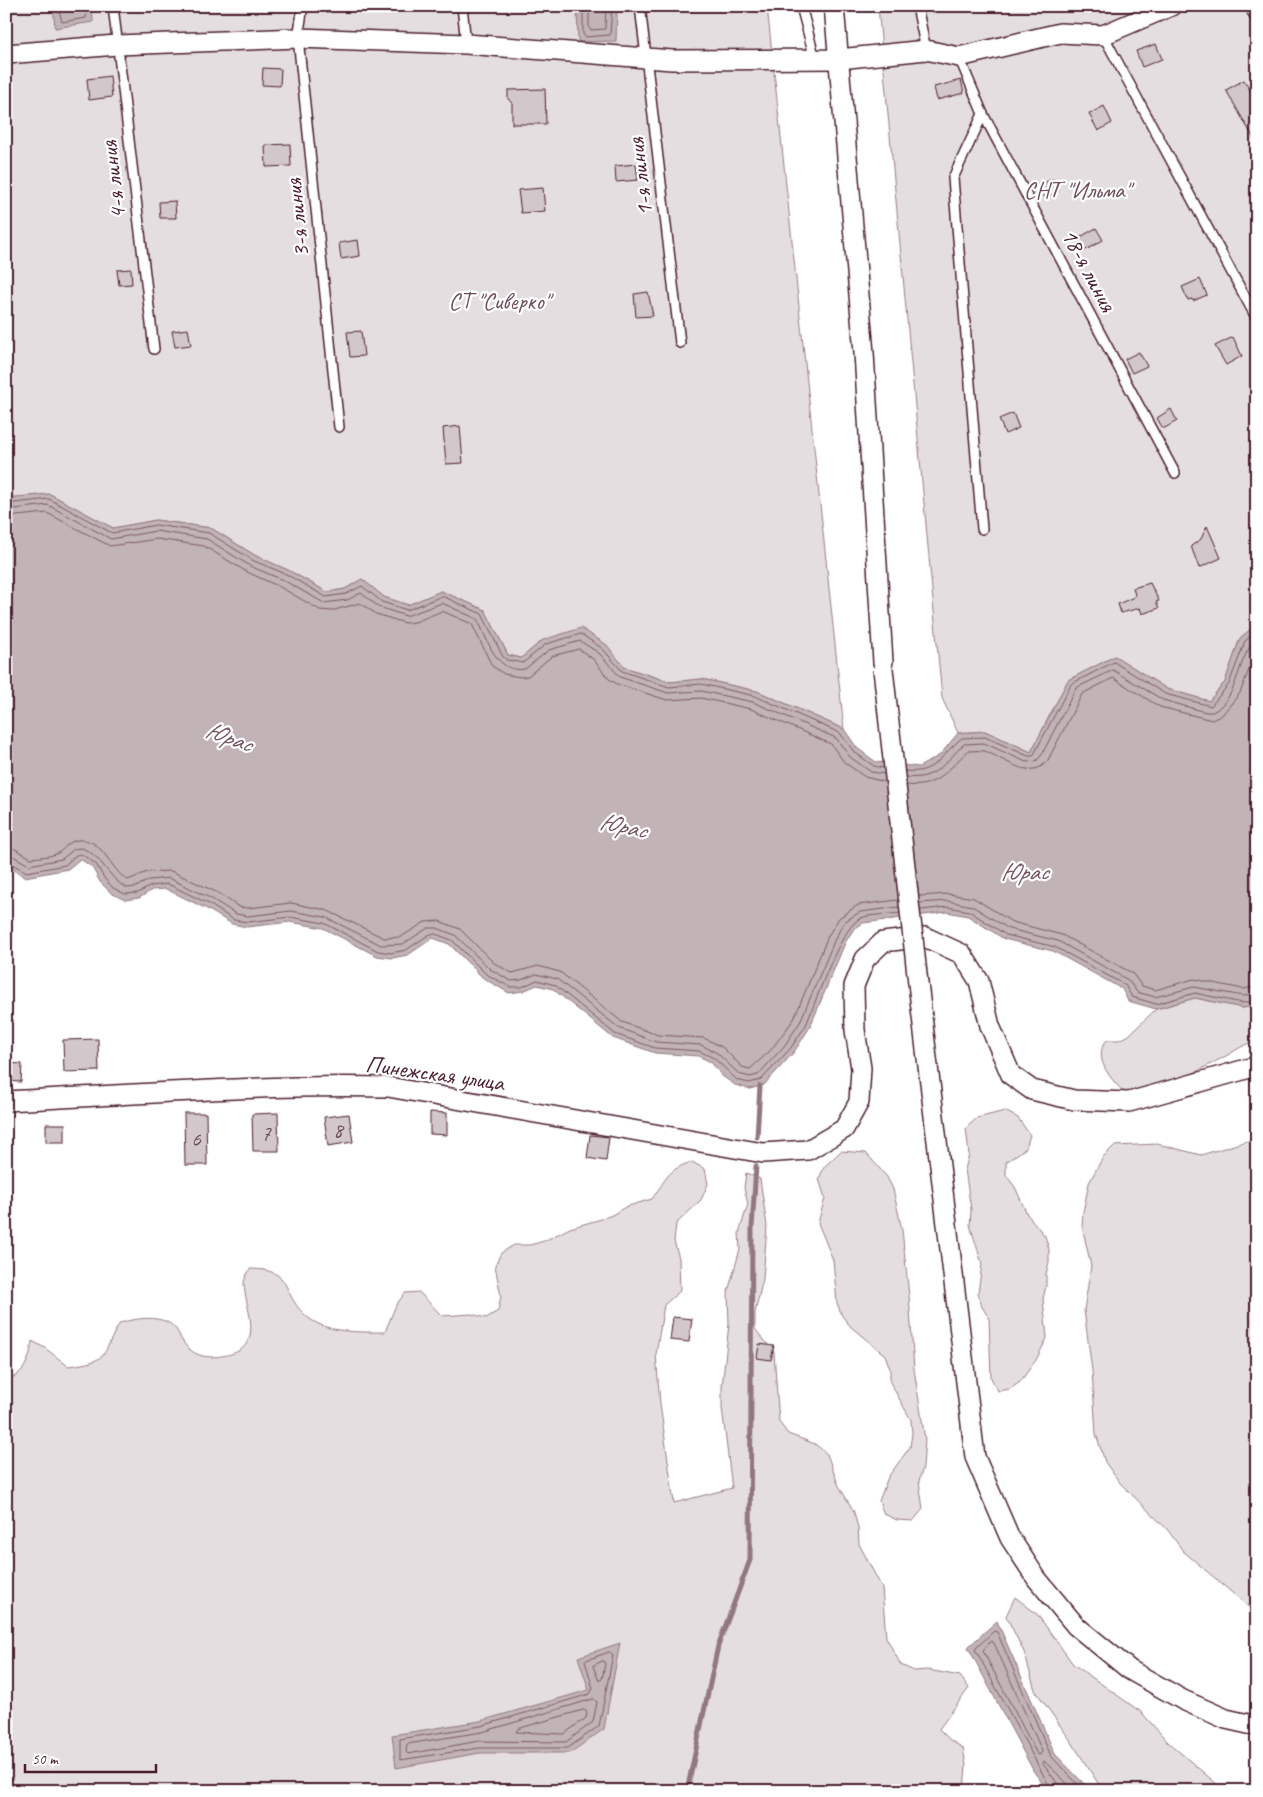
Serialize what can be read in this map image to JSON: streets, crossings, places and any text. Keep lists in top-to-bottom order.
{
  "streets": {
    "street": ["Пинежская улица"],
    "lane": [
      "1-я линия",
      "4-я линия",
      "3-я линия",
      "18-я линия"
    ]
  },
  "water": ["Юрас"],
  "parks": ["СНТ \"Ильма\"", "СТ \"Сиверко\""],
  "house_numbers": ["8", "7", "6"],
  "scale_bar": "50 m"
}
